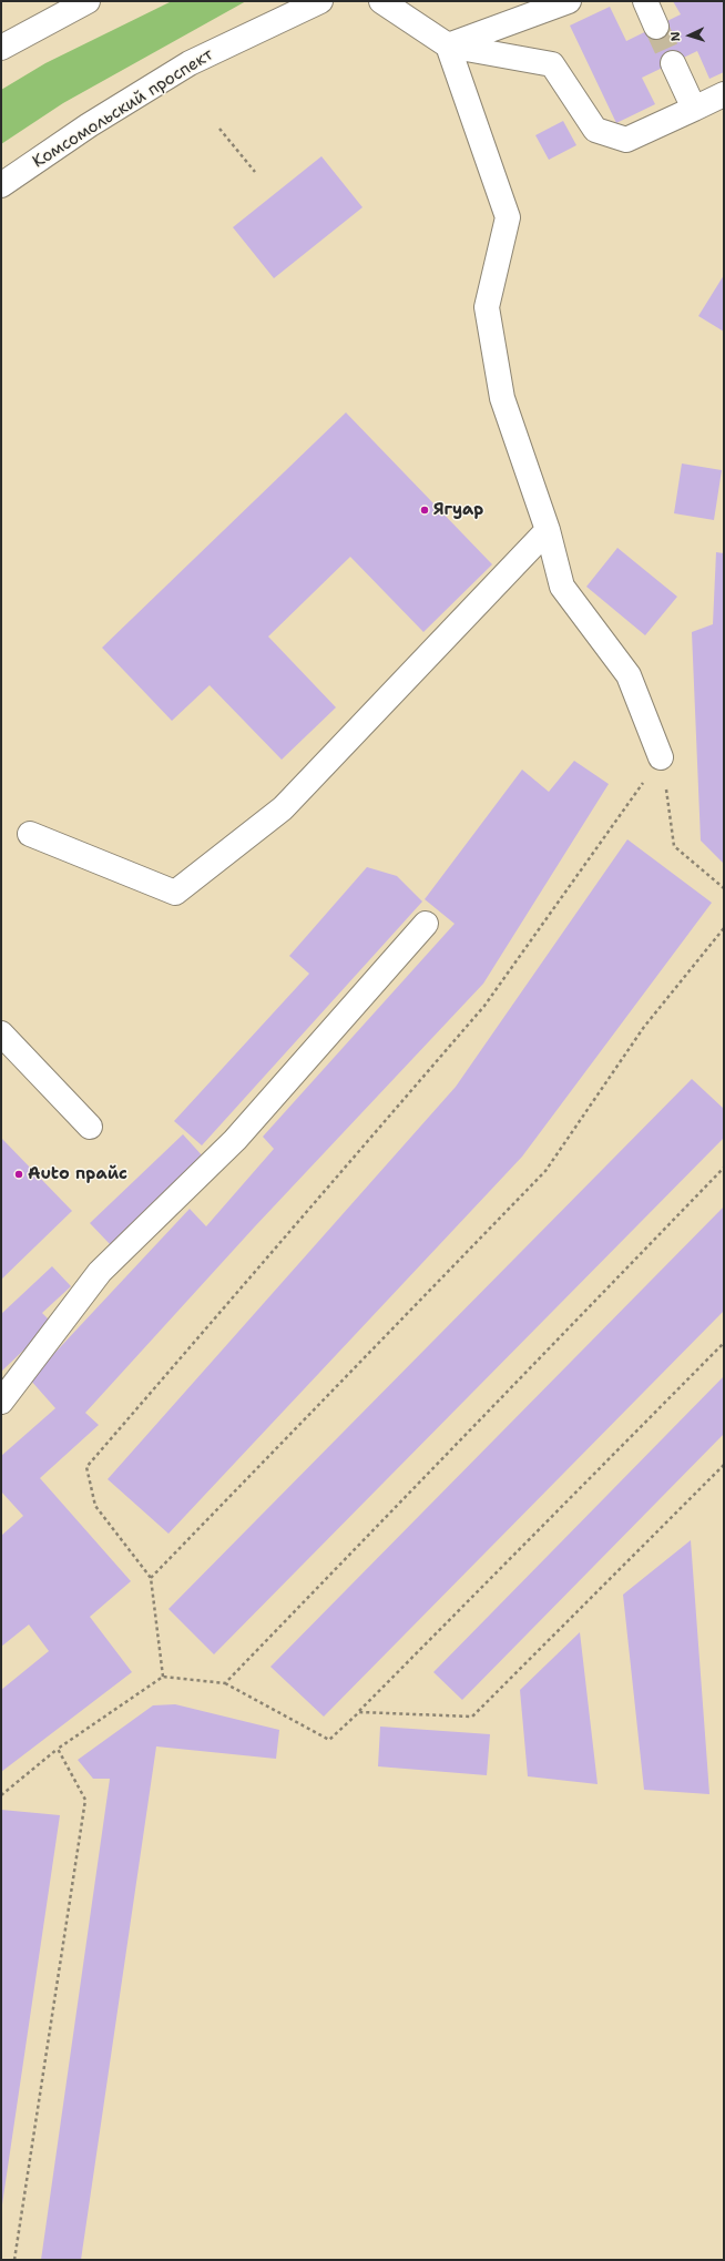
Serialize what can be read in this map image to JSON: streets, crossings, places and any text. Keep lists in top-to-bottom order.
{
  "streets": {
    "main road": ["Комсомольский проспект"]
  },
  "places": ["Ягуар", "Auto прайс"],
  "north": "left"
}
